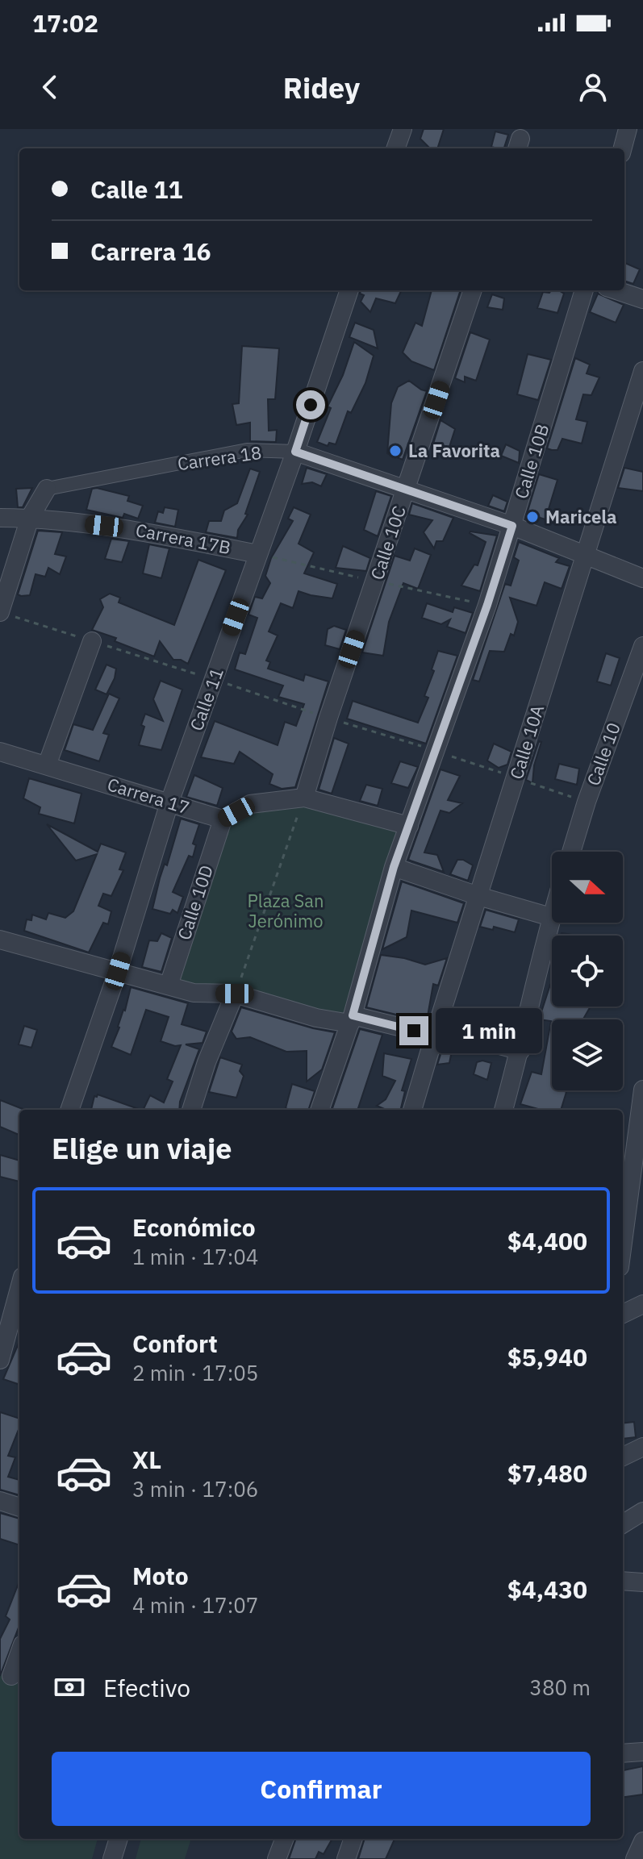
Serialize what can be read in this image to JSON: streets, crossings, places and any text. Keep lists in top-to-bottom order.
{
  "streets": {
    "street": [
      "Carrera 18",
      "Calle 10B",
      "Carrera 17B",
      "Calle 10C",
      "Calle 11",
      "Calle 10A",
      "Calle 10",
      "Carrera 17",
      "Calle 10D"
    ]
  },
  "crossings": [
    ["Carrera 18", "Calle 10B"],
    ["Carrera 18", "Calle 10C"],
    ["Carrera 18", "Calle 11"],
    ["Carrera 18", "Calle 10A"],
    ["Carrera 17B", "Calle 11"],
    ["Calle 11", "Carrera 17"],
    ["Carrera 17", "Calle 10D"]
  ],
  "parks": ["Plaza San Jerónimo"],
  "places": ["La Favorita", "Maricela"],
  "north": "right",
  "page": {
    "status": "17:02",
    "header": "Ridey",
    "banner": ["Calle 11", "Carrera 16"],
    "bubble": "1 min",
    "heading": "Elige un viaje",
    "list": [
      {
        "name": "Económico",
        "note": "1 min · 17:04",
        "value": "$4,400"
      },
      {
        "name": "Confort",
        "note": "2 min · 17:05",
        "value": "$5,940"
      },
      {
        "name": "XL",
        "note": "3 min · 17:06",
        "value": "$7,480"
      },
      {
        "name": "Moto",
        "note": "4 min · 17:07",
        "value": "$4,430"
      }
    ],
    "pay": ["Efectivo", "380 m"],
    "buttons": "Confirmar"
  }
}
